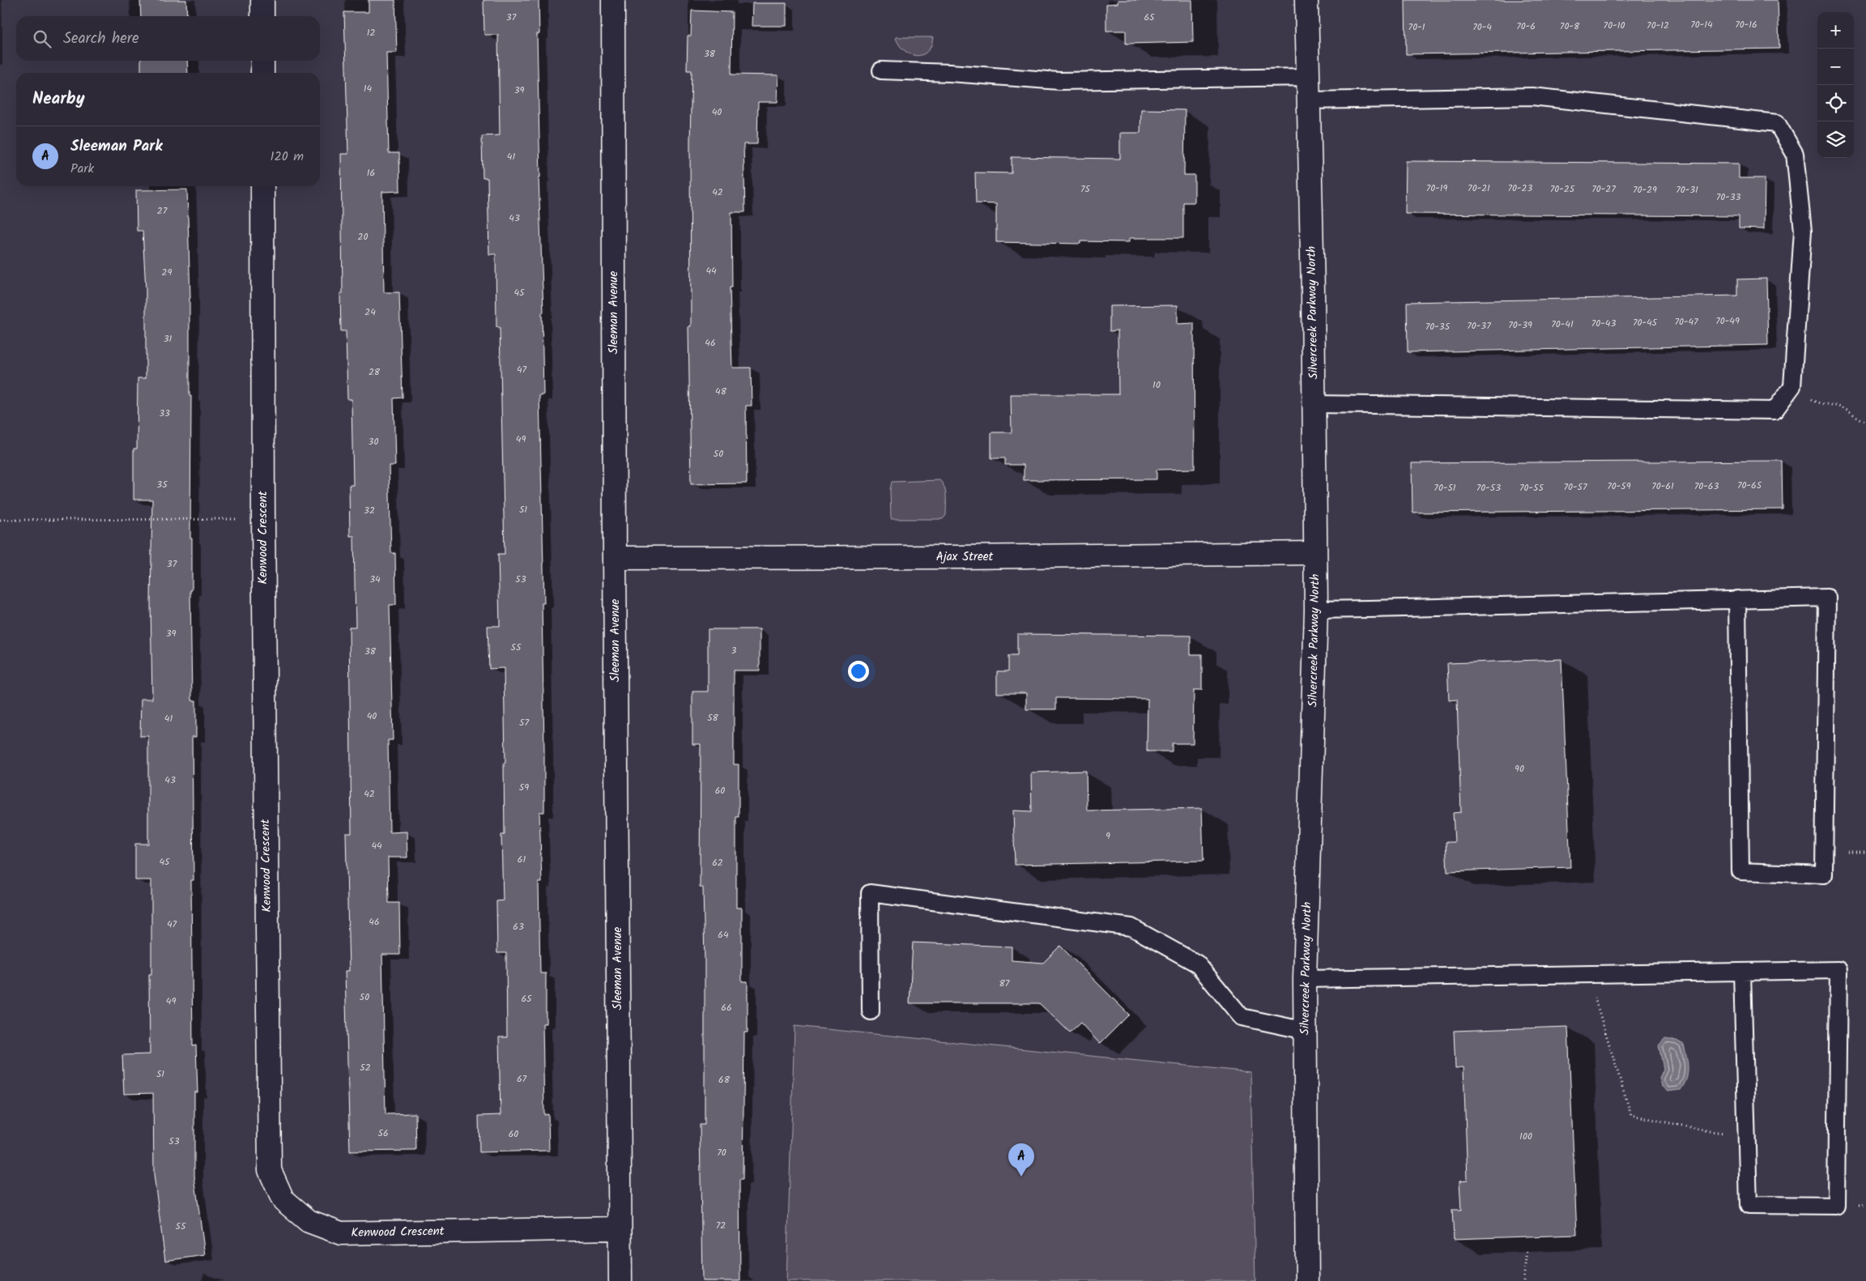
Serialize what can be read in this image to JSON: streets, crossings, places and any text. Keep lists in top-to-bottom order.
{
  "streets": {
    "street": [
      "Sleeman Avenue",
      "Silvercreek Parkway North",
      "Kenwood Crescent",
      "Ajax Street"
    ]
  },
  "crossings": [
    ["Sleeman Avenue", "Kenwood Crescent"],
    ["Sleeman Avenue", "Ajax Street"],
    ["Silvercreek Parkway North", "Ajax Street"]
  ],
  "house_numbers": [
    "37",
    "65",
    "70-14",
    "70-16",
    "70-10",
    "70-12",
    "70-6",
    "70-8",
    "70-1",
    "70-4",
    "12",
    "38",
    "14",
    "39",
    "40",
    "41",
    "16",
    "70-19",
    "70-21",
    "70-23",
    "75",
    "70-25",
    "70-27",
    "70-29",
    "70-31",
    "42",
    "70-33",
    "27",
    "43",
    "20",
    "44",
    "29",
    "45",
    "24",
    "70-49",
    "70-47",
    "70-45",
    "70-43",
    "70-41",
    "70-39",
    "70-37",
    "70-35",
    "31",
    "46",
    "47",
    "28",
    "10",
    "48",
    "33",
    "49",
    "30",
    "50",
    "35",
    "70-65",
    "70-59",
    "70-61",
    "70-63",
    "70-57",
    "70-51",
    "70-53",
    "70-55",
    "51",
    "32",
    "37",
    "34",
    "53",
    "39",
    "55",
    "3",
    "38",
    "40",
    "58",
    "41",
    "57",
    "90",
    "43",
    "59",
    "60",
    "42",
    "9",
    "44",
    "61",
    "45",
    "62",
    "46",
    "47",
    "63",
    "64",
    "87",
    "50",
    "65",
    "49",
    "66",
    "52",
    "51",
    "67",
    "68",
    "56",
    "60",
    "100",
    "53",
    "70",
    "72",
    "55"
  ],
  "page": {
    "map_buttons": ["+", "−"],
    "search": "Search here",
    "heading": "Nearby",
    "list": [
      {
        "mark": "A",
        "name": "Sleeman Park",
        "note": "Park",
        "value": "120 m"
      }
    ],
    "pins": "A"
  }
}
